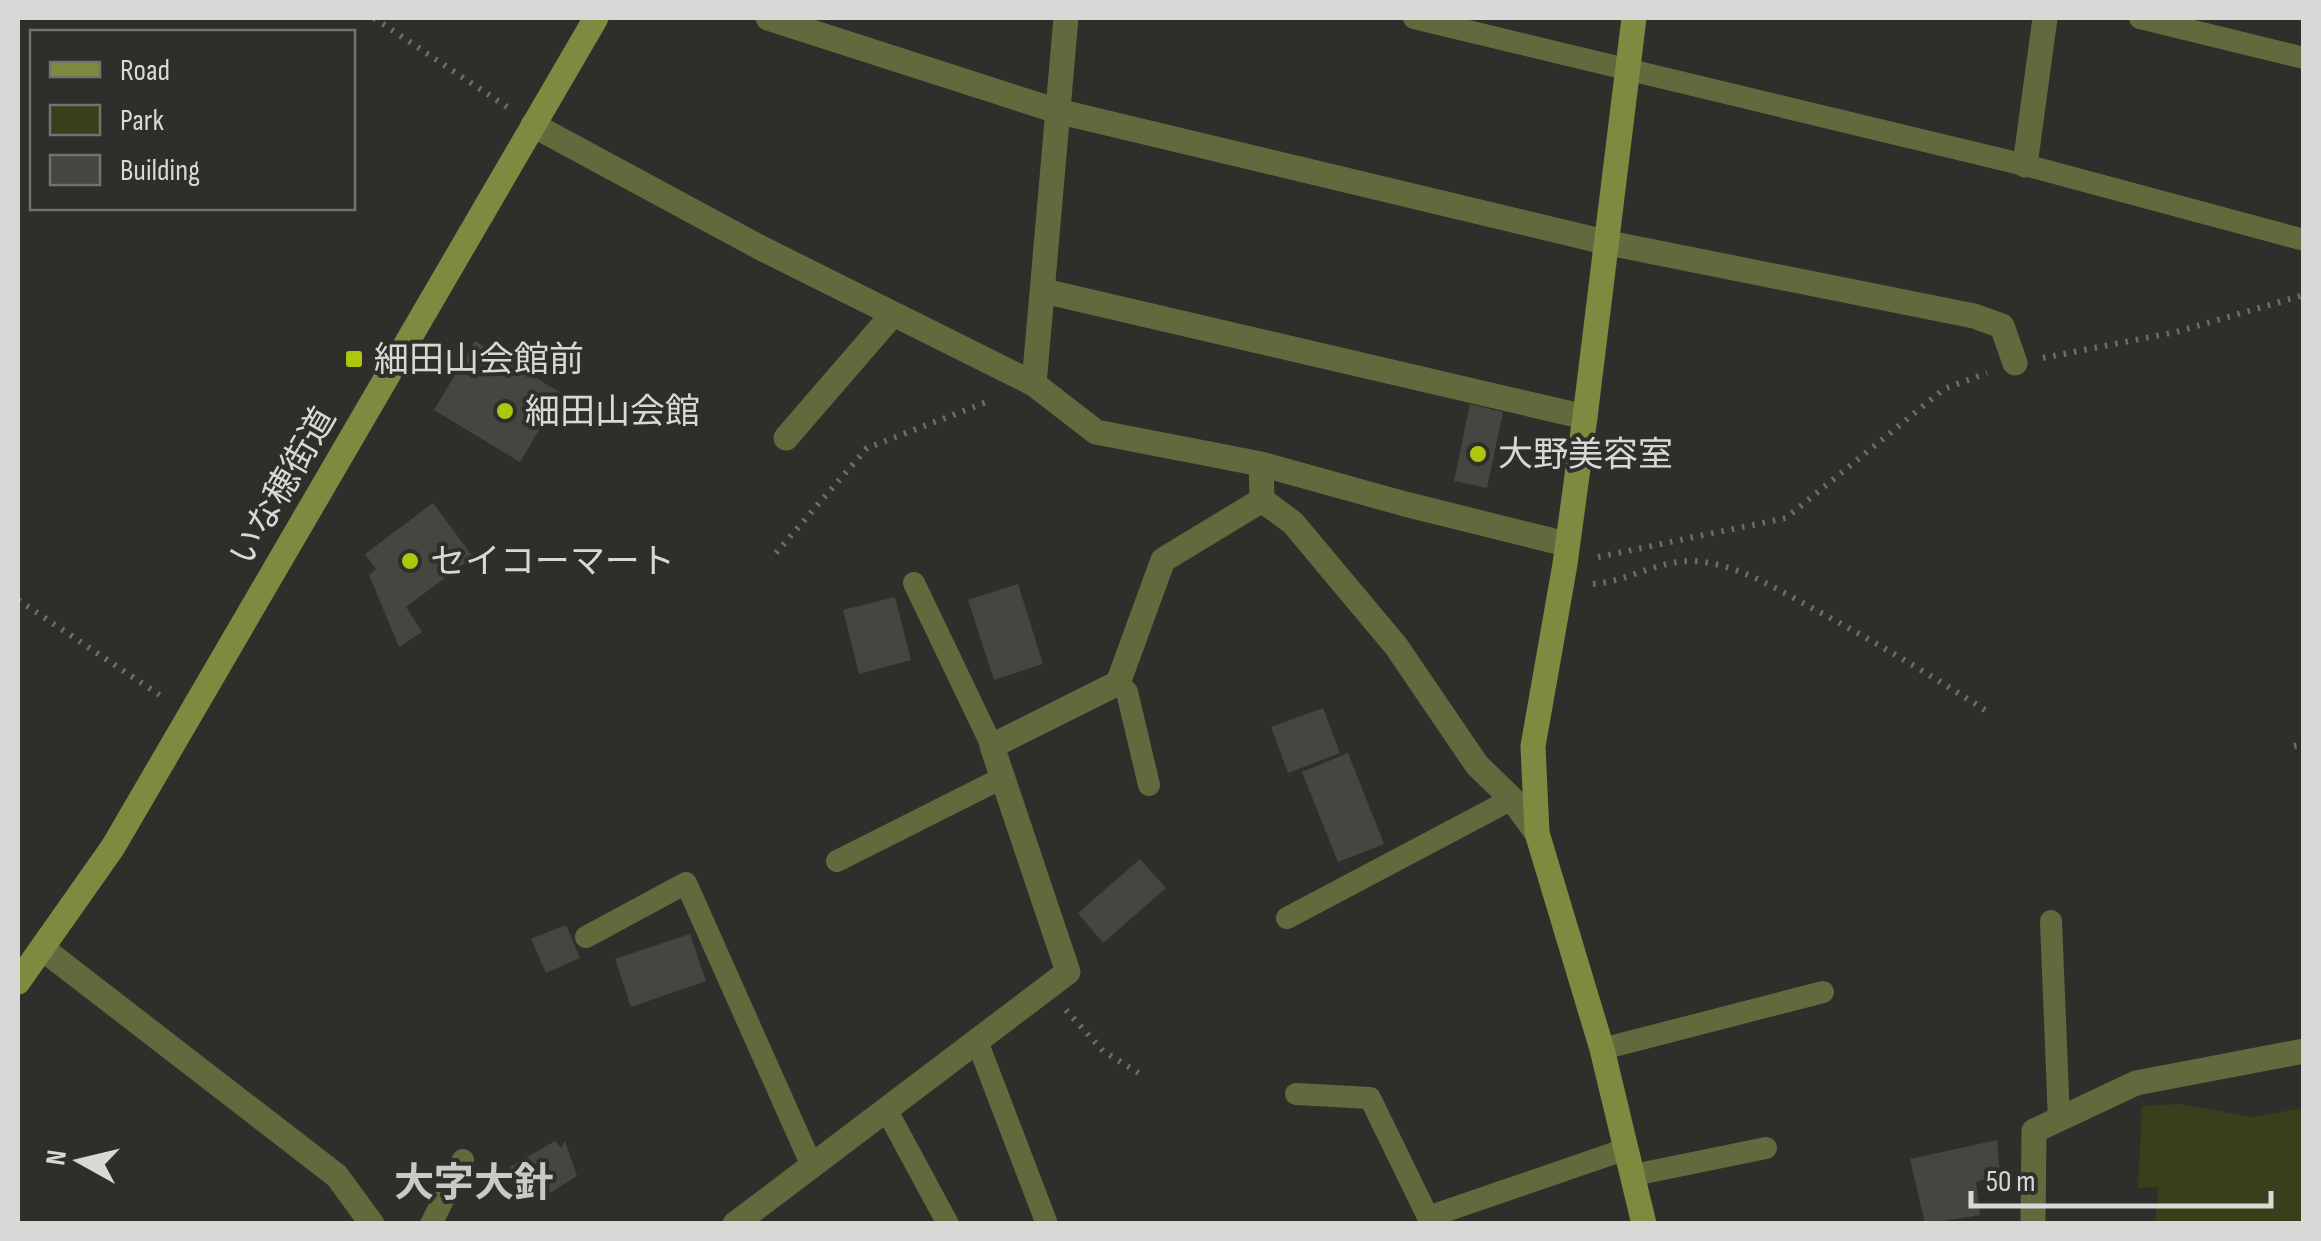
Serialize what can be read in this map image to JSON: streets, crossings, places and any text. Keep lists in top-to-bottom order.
{
  "streets": {
    "street": ["いな穂街道"]
  },
  "districts": ["大字大針"],
  "places": {
    "transit": ["細田山会館前"],
    "other": ["細田山会館", "大野美容室", "セイコーマート"]
  },
  "legend": ["Road", "Park", "Building"],
  "scale_bar": "50 m",
  "north": "left"
}
